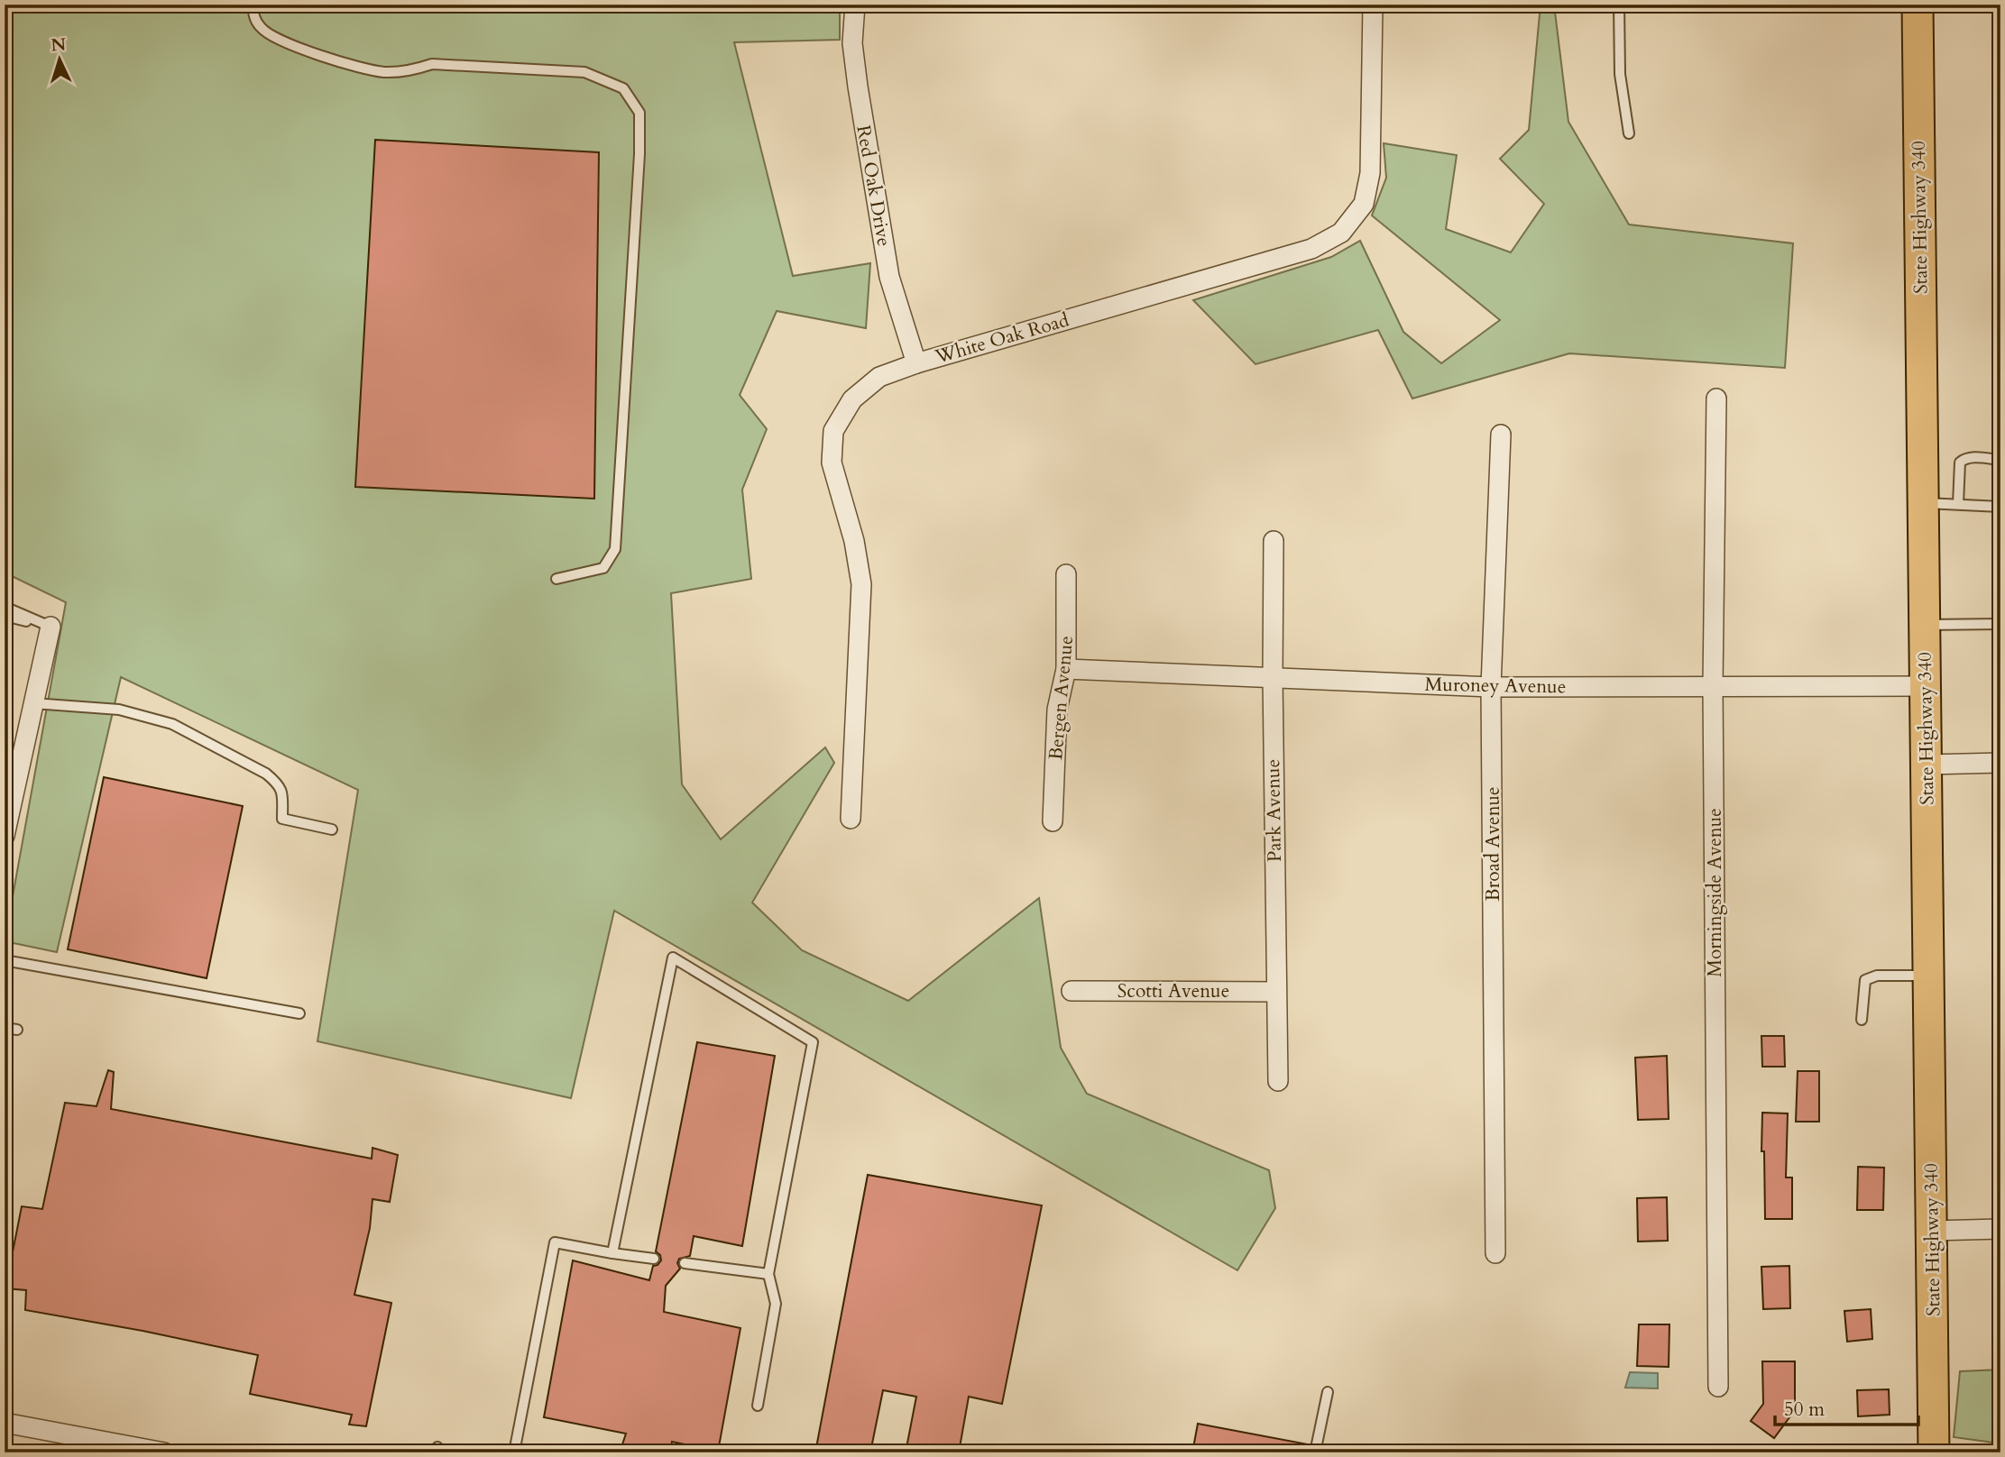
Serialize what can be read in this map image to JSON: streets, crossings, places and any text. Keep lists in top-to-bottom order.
{
  "streets": {
    "main road": ["State Highway 340"],
    "street": [
      "Red Oak Drive",
      "White Oak Road",
      "Muroney Avenue",
      "Bergen Avenue",
      "Park Avenue",
      "Broad Avenue",
      "Morningside Avenue",
      "Scotti Avenue"
    ]
  },
  "crossings": [
    ["Red Oak Drive", "White Oak Road"],
    ["State Highway 340", "Muroney Avenue"],
    ["Muroney Avenue", "Bergen Avenue"],
    ["Muroney Avenue", "Park Avenue"],
    ["Muroney Avenue", "Broad Avenue"],
    ["Muroney Avenue", "Morningside Avenue"],
    ["Park Avenue", "Scotti Avenue"]
  ],
  "scale_bar": "50 m",
  "north": "top"
}
